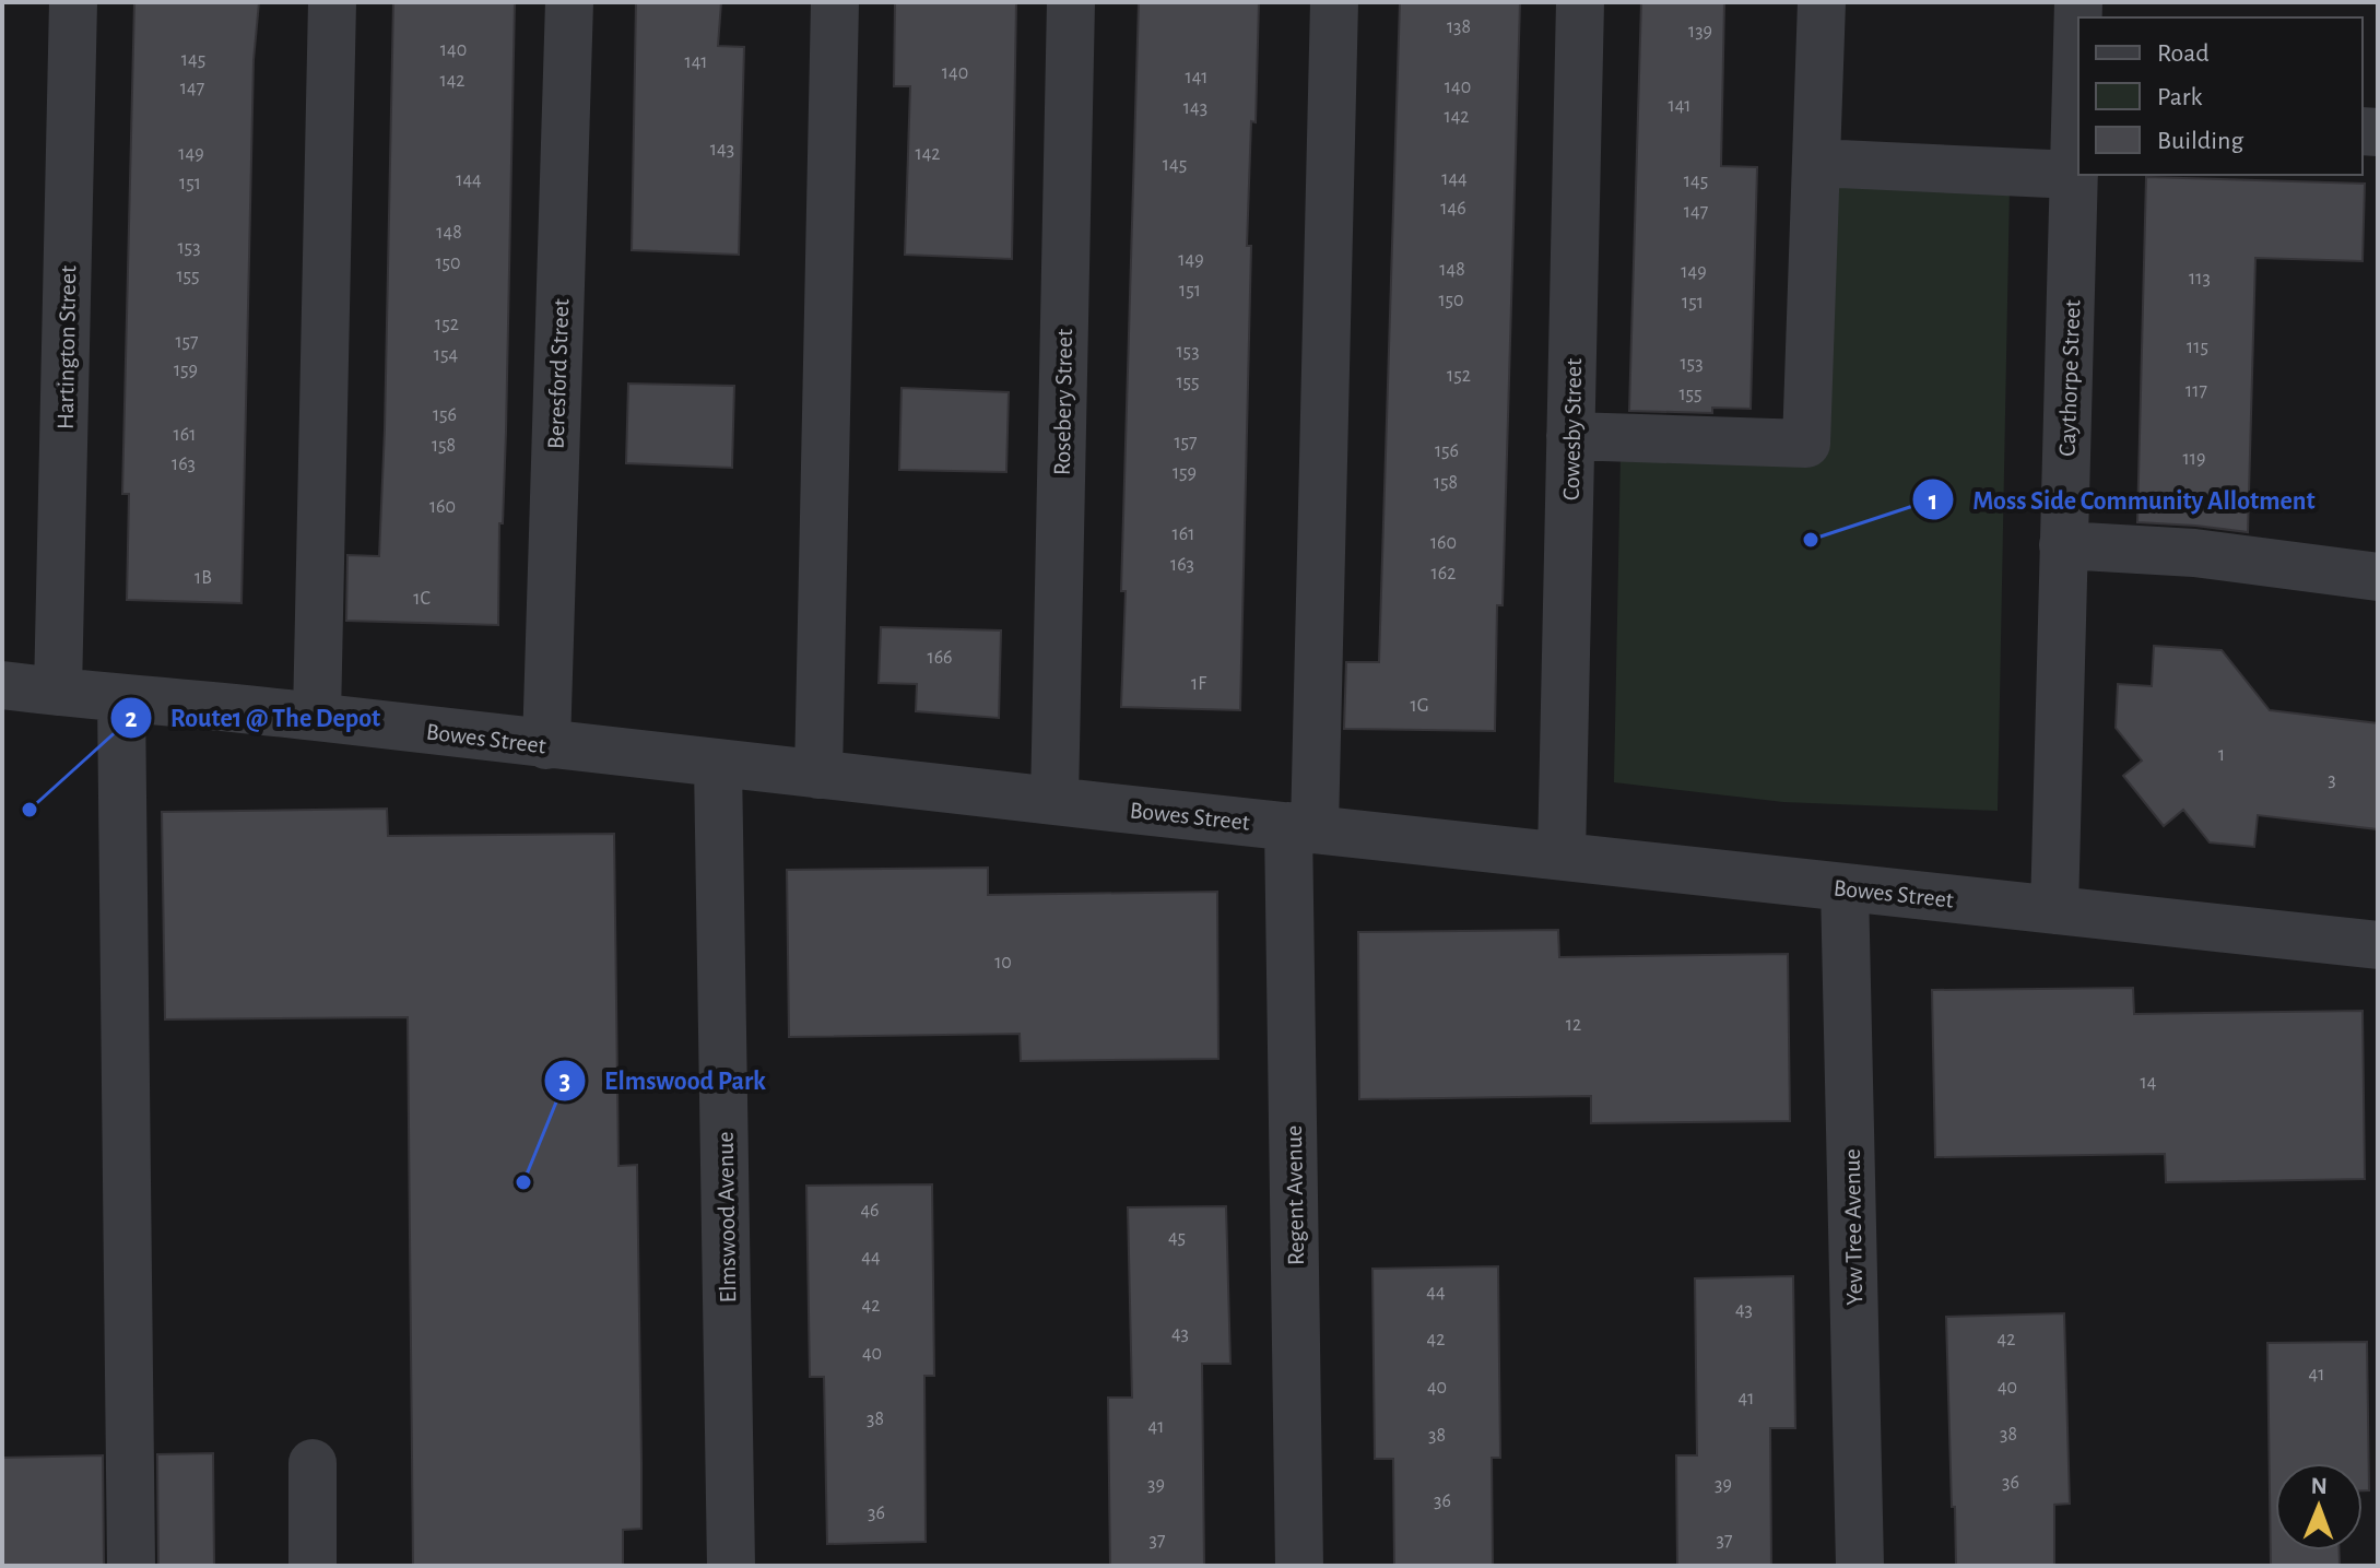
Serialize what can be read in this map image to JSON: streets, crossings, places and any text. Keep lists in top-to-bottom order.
{
  "streets": {
    "street": [
      "Hartington Street",
      "Beresford Street",
      "Caythorpe Street",
      "Rosebery Street",
      "Cowesby Street",
      "Bowes Street",
      "Regent Avenue",
      "Elmswood Avenue",
      "Yew Tree Avenue"
    ]
  },
  "crossings": [
    ["Hartington Street", "Bowes Street"],
    ["Beresford Street", "Bowes Street"],
    ["Caythorpe Street", "Bowes Street"],
    ["Rosebery Street", "Bowes Street"],
    ["Cowesby Street", "Bowes Street"],
    ["Bowes Street", "Regent Avenue"],
    ["Bowes Street", "Elmswood Avenue"],
    ["Bowes Street", "Yew Tree Avenue"]
  ],
  "places": ["Moss Side Community Allotment", "Route1 @ The Depot", "Elmswood Park"],
  "house_numbers": [
    "138",
    "139",
    "140",
    "145",
    "141",
    "140",
    "141",
    "142",
    "140",
    "147",
    "141",
    "143",
    "142",
    "143",
    "149",
    "142",
    "145",
    "144",
    "144",
    "145",
    "151",
    "146",
    "147",
    "148",
    "153",
    "149",
    "150",
    "148",
    "149",
    "155",
    "113",
    "151",
    "150",
    "151",
    "152",
    "157",
    "115",
    "153",
    "154",
    "153",
    "159",
    "152",
    "155",
    "117",
    "155",
    "156",
    "161",
    "157",
    "158",
    "156",
    "119",
    "163",
    "159",
    "158",
    "160",
    "161",
    "160",
    "163",
    "162",
    "1B",
    "1C",
    "166",
    "1F",
    "1G",
    "1",
    "3",
    "10",
    "12",
    "14",
    "46",
    "45",
    "44",
    "44",
    "42",
    "43",
    "43",
    "42",
    "42",
    "40",
    "41",
    "40",
    "40",
    "41",
    "38",
    "41",
    "38",
    "38",
    "36",
    "39",
    "39",
    "36",
    "36",
    "37",
    "37"
  ],
  "legend": ["Road", "Park", "Building"],
  "north": "top"
}
